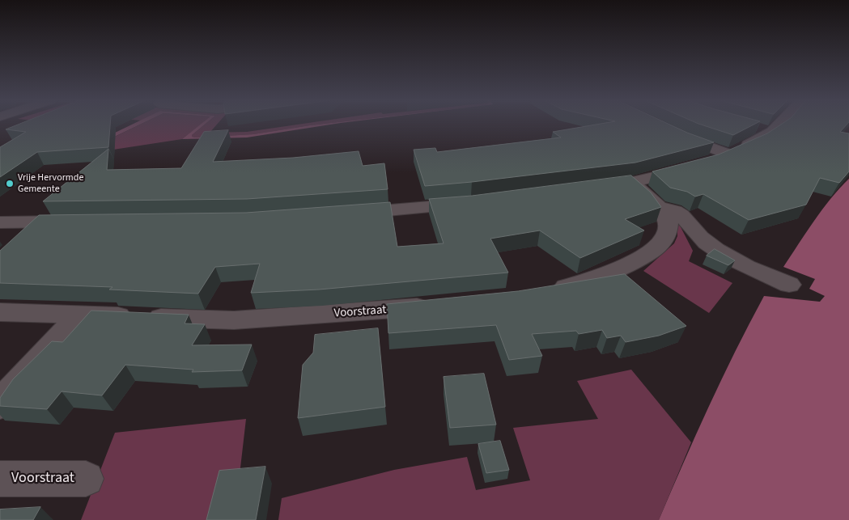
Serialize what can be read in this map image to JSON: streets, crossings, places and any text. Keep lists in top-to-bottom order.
{
  "streets": {
    "street": ["Voorstraat"]
  },
  "places": ["Vrije Hervormde Gemeente"]
}
